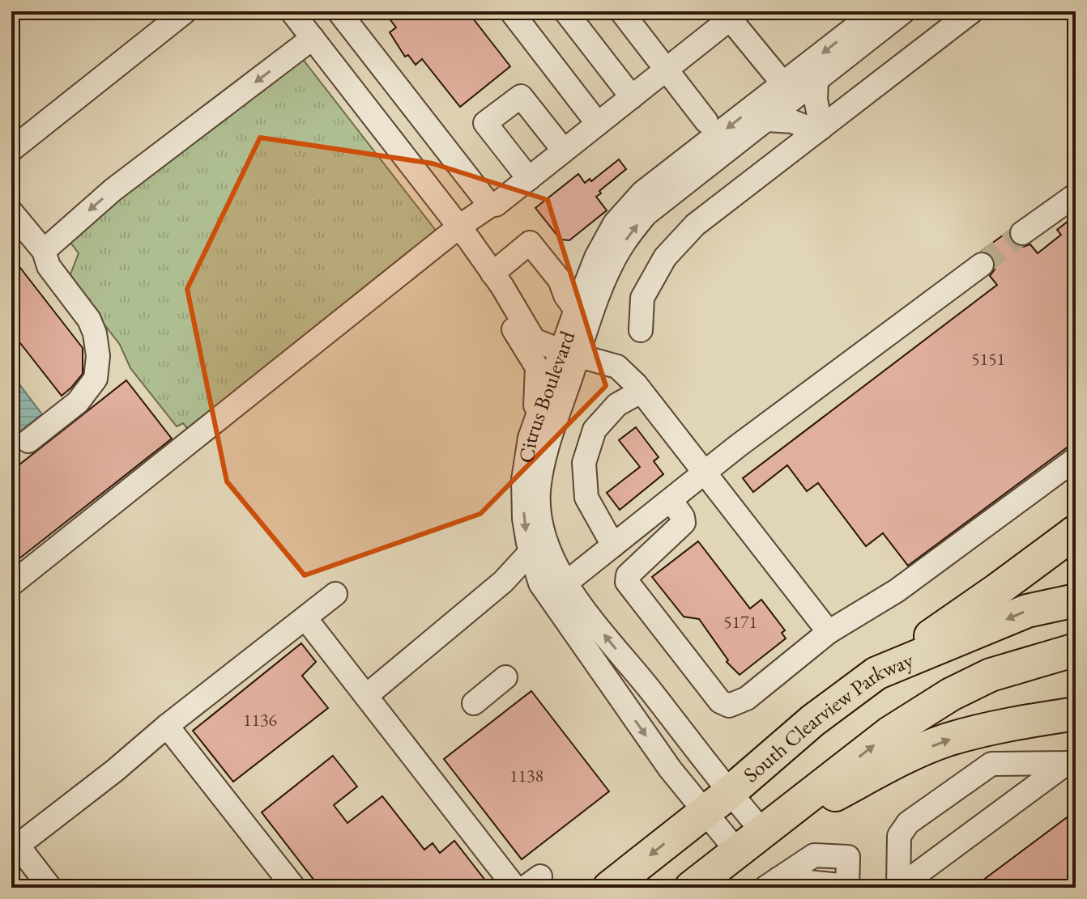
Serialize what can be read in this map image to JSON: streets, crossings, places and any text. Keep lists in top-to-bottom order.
{
  "streets": {
    "highway": ["South Clearview Parkway"],
    "street": ["Citrus Boulevard"]
  },
  "crossings": [
    ["Citrus Boulevard", "South Clearview Parkway"]
  ],
  "house_numbers": [
    "5151",
    "5171",
    "1136",
    "1138"
  ]
}
